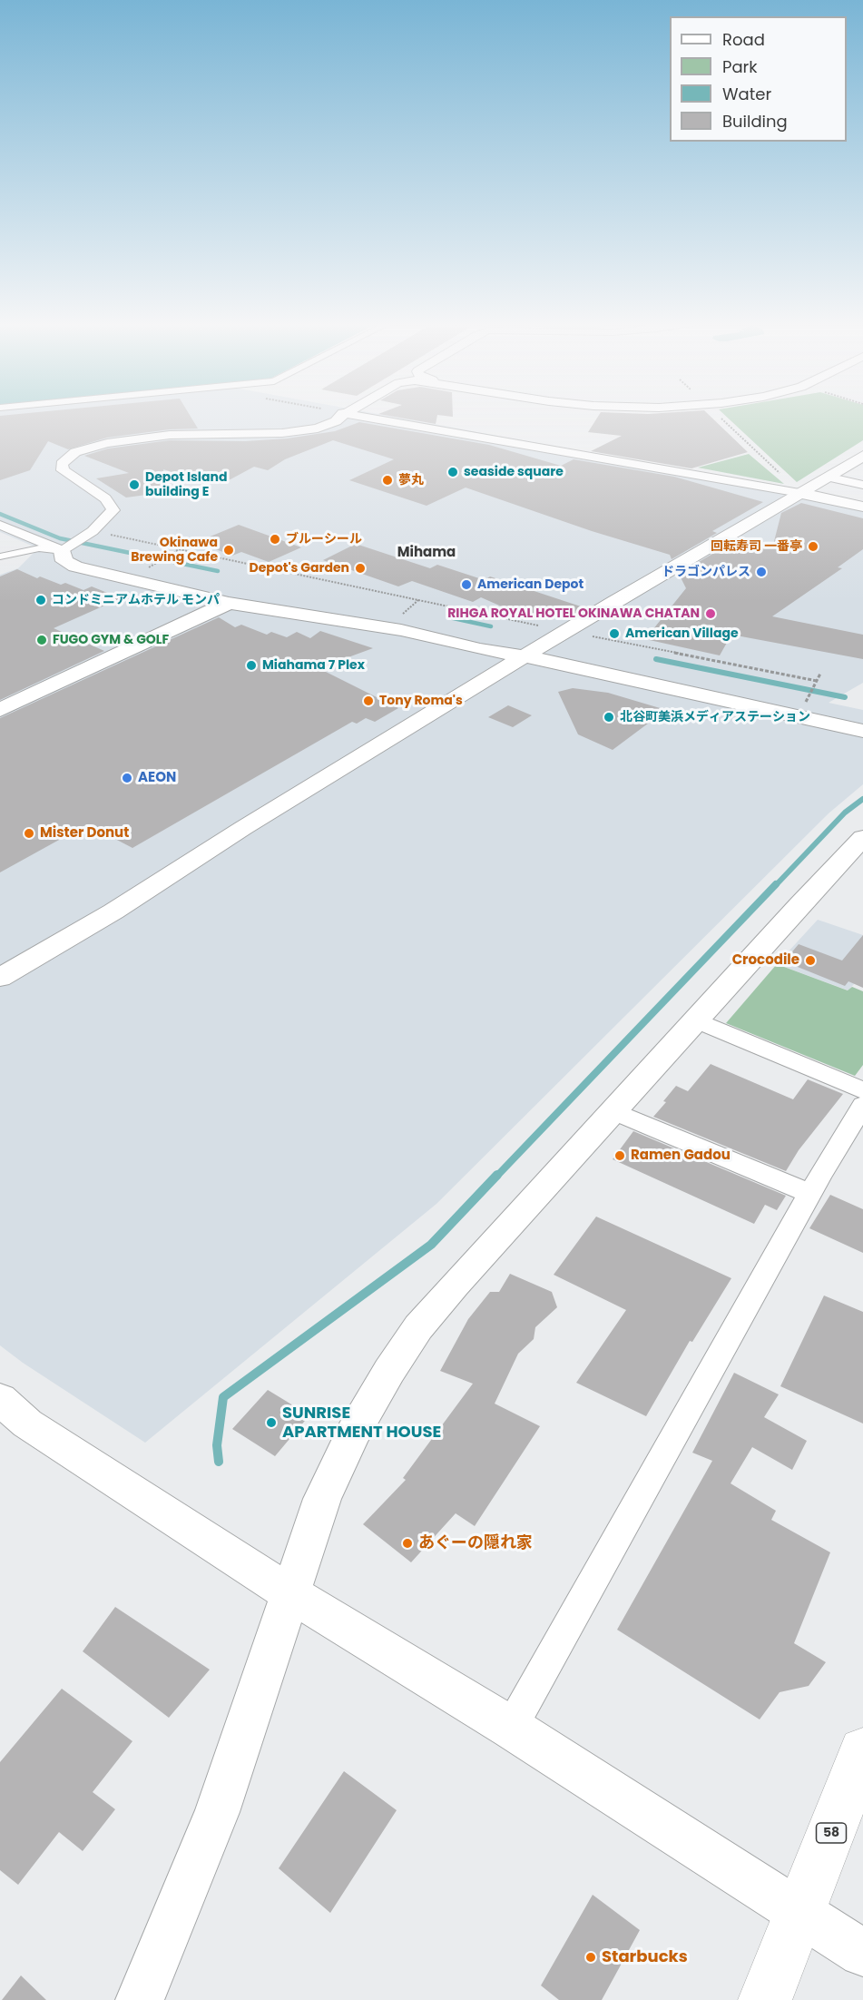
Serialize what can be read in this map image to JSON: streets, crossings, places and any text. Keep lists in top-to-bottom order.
{
  "streets": {
    "highway": ["58"]
  },
  "districts": ["Mihama"],
  "places": [
    "seaside square",
    "夢丸",
    "Depot Island building E",
    "ブルーシール",
    "回転寿司 一番亭",
    "Okinawa Brewing Cafe",
    "Depot's Garden",
    "ドラゴンパレス",
    "American Depot",
    "コンドミニアムホテル モンパ",
    "RIHGA ROYAL HOTEL OKINAWA CHATAN",
    "American Village",
    "FUGO GYM & GOLF",
    "Miahama 7 Plex",
    "Tony Roma's",
    "北谷町美浜メディアステーション",
    "AEON",
    "Mister Donut",
    "Crocodile",
    "Ramen Gadou",
    "SUNRISE APARTMENT HOUSE",
    "あぐーの隠れ家",
    "Starbucks"
  ],
  "legend": [
    "Road",
    "Park",
    "Water",
    "Building"
  ]
}
